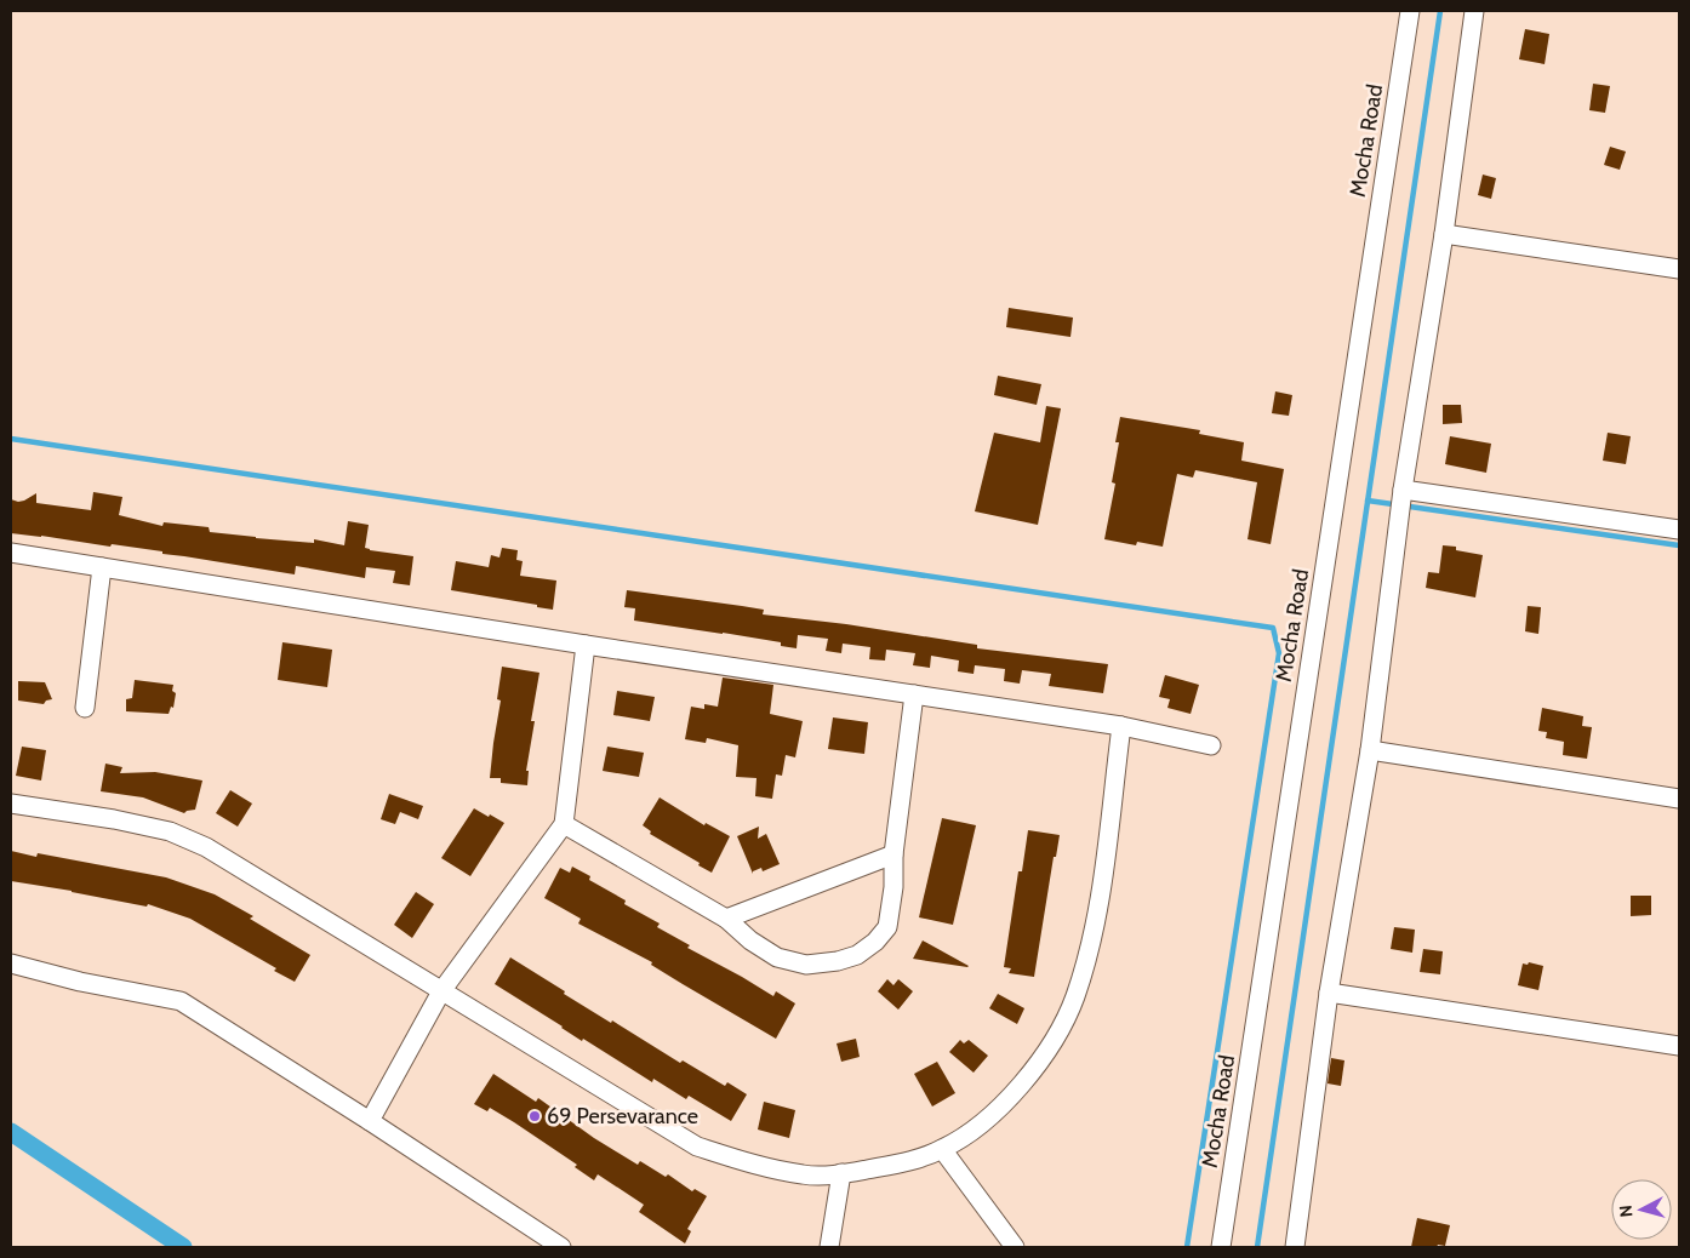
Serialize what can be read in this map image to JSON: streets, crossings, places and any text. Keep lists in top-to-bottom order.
{
  "streets": {
    "street": ["Mocha Road"]
  },
  "places": ["69 Persevarance"],
  "north": "left"
}
